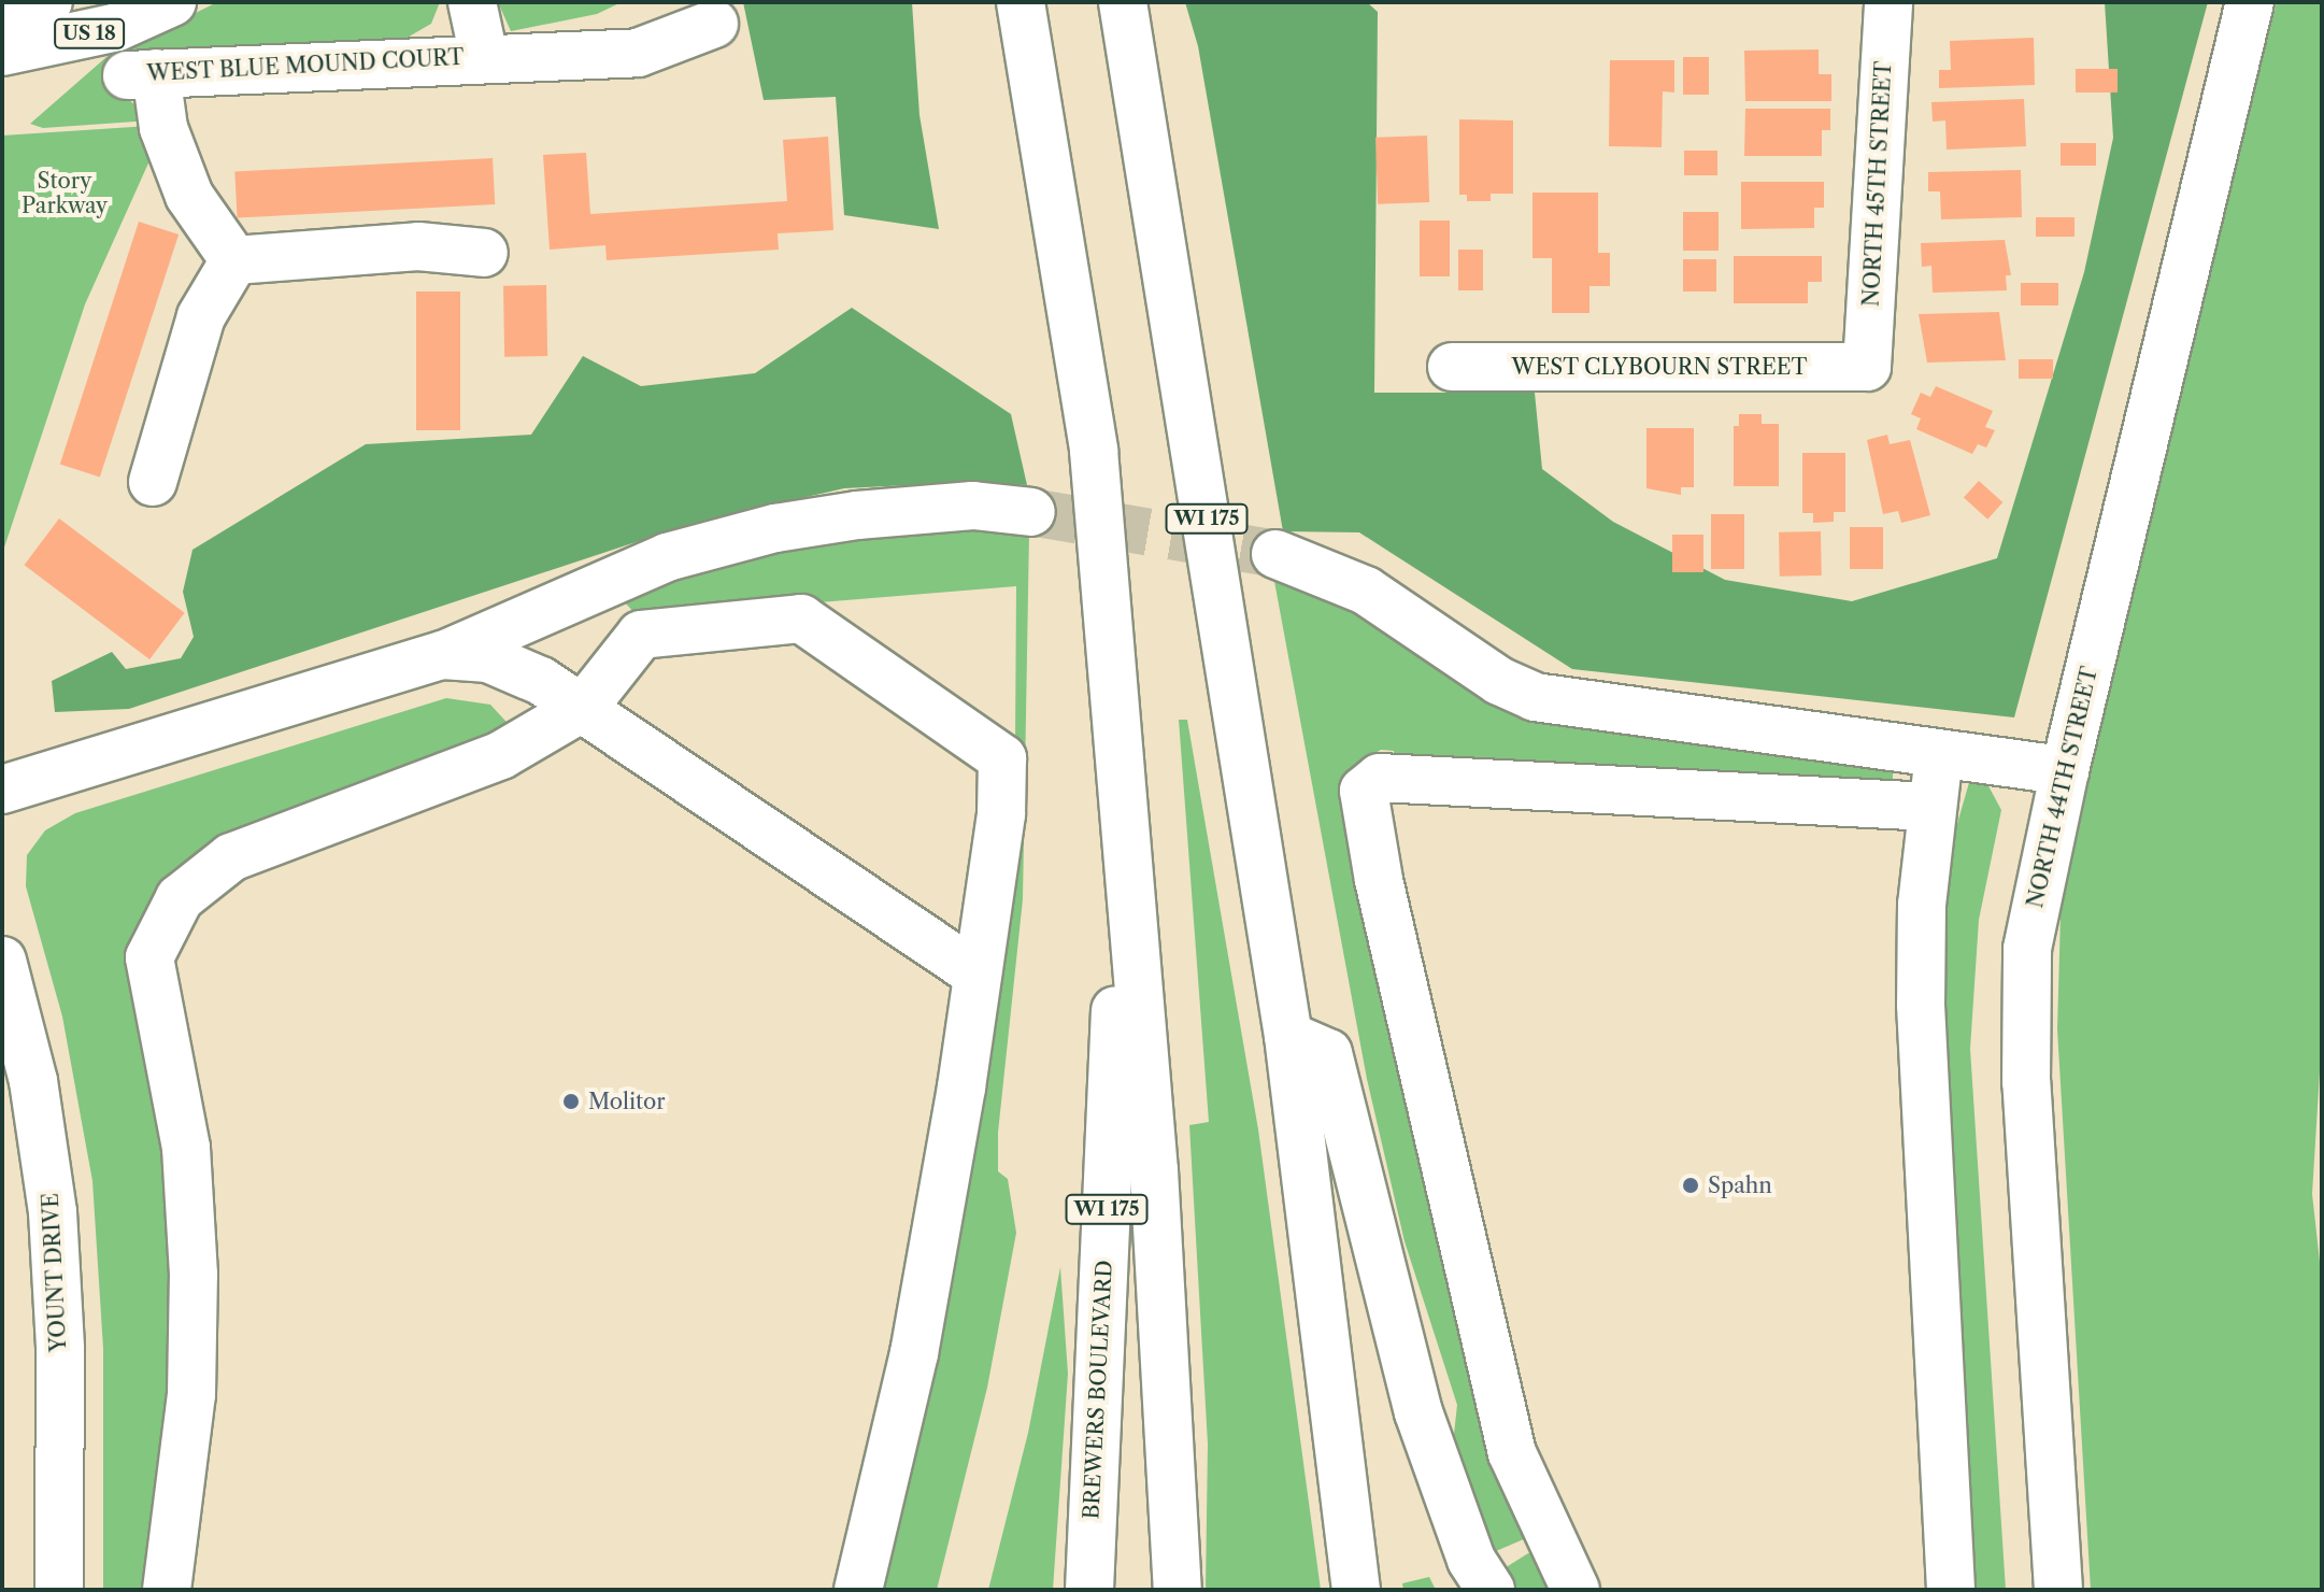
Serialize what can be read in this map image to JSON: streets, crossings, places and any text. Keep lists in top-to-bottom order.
{
  "streets": {
    "main road": [
      "US 18",
      "WEST BLUE MOUND COURT",
      "NORTH 45TH STREET",
      "WEST CLYBOURN STREET",
      "WI 175",
      "NORTH 44TH STREET",
      "YOUNT DRIVE",
      "BREWERS BOULEVARD"
    ]
  },
  "crossings": [
    ["NORTH 45TH STREET", "WEST CLYBOURN STREET"],
    ["WI 175", "BREWERS BOULEVARD"]
  ],
  "parks": ["Story Parkway"],
  "places": ["Molitor", "Spahn"]
}
